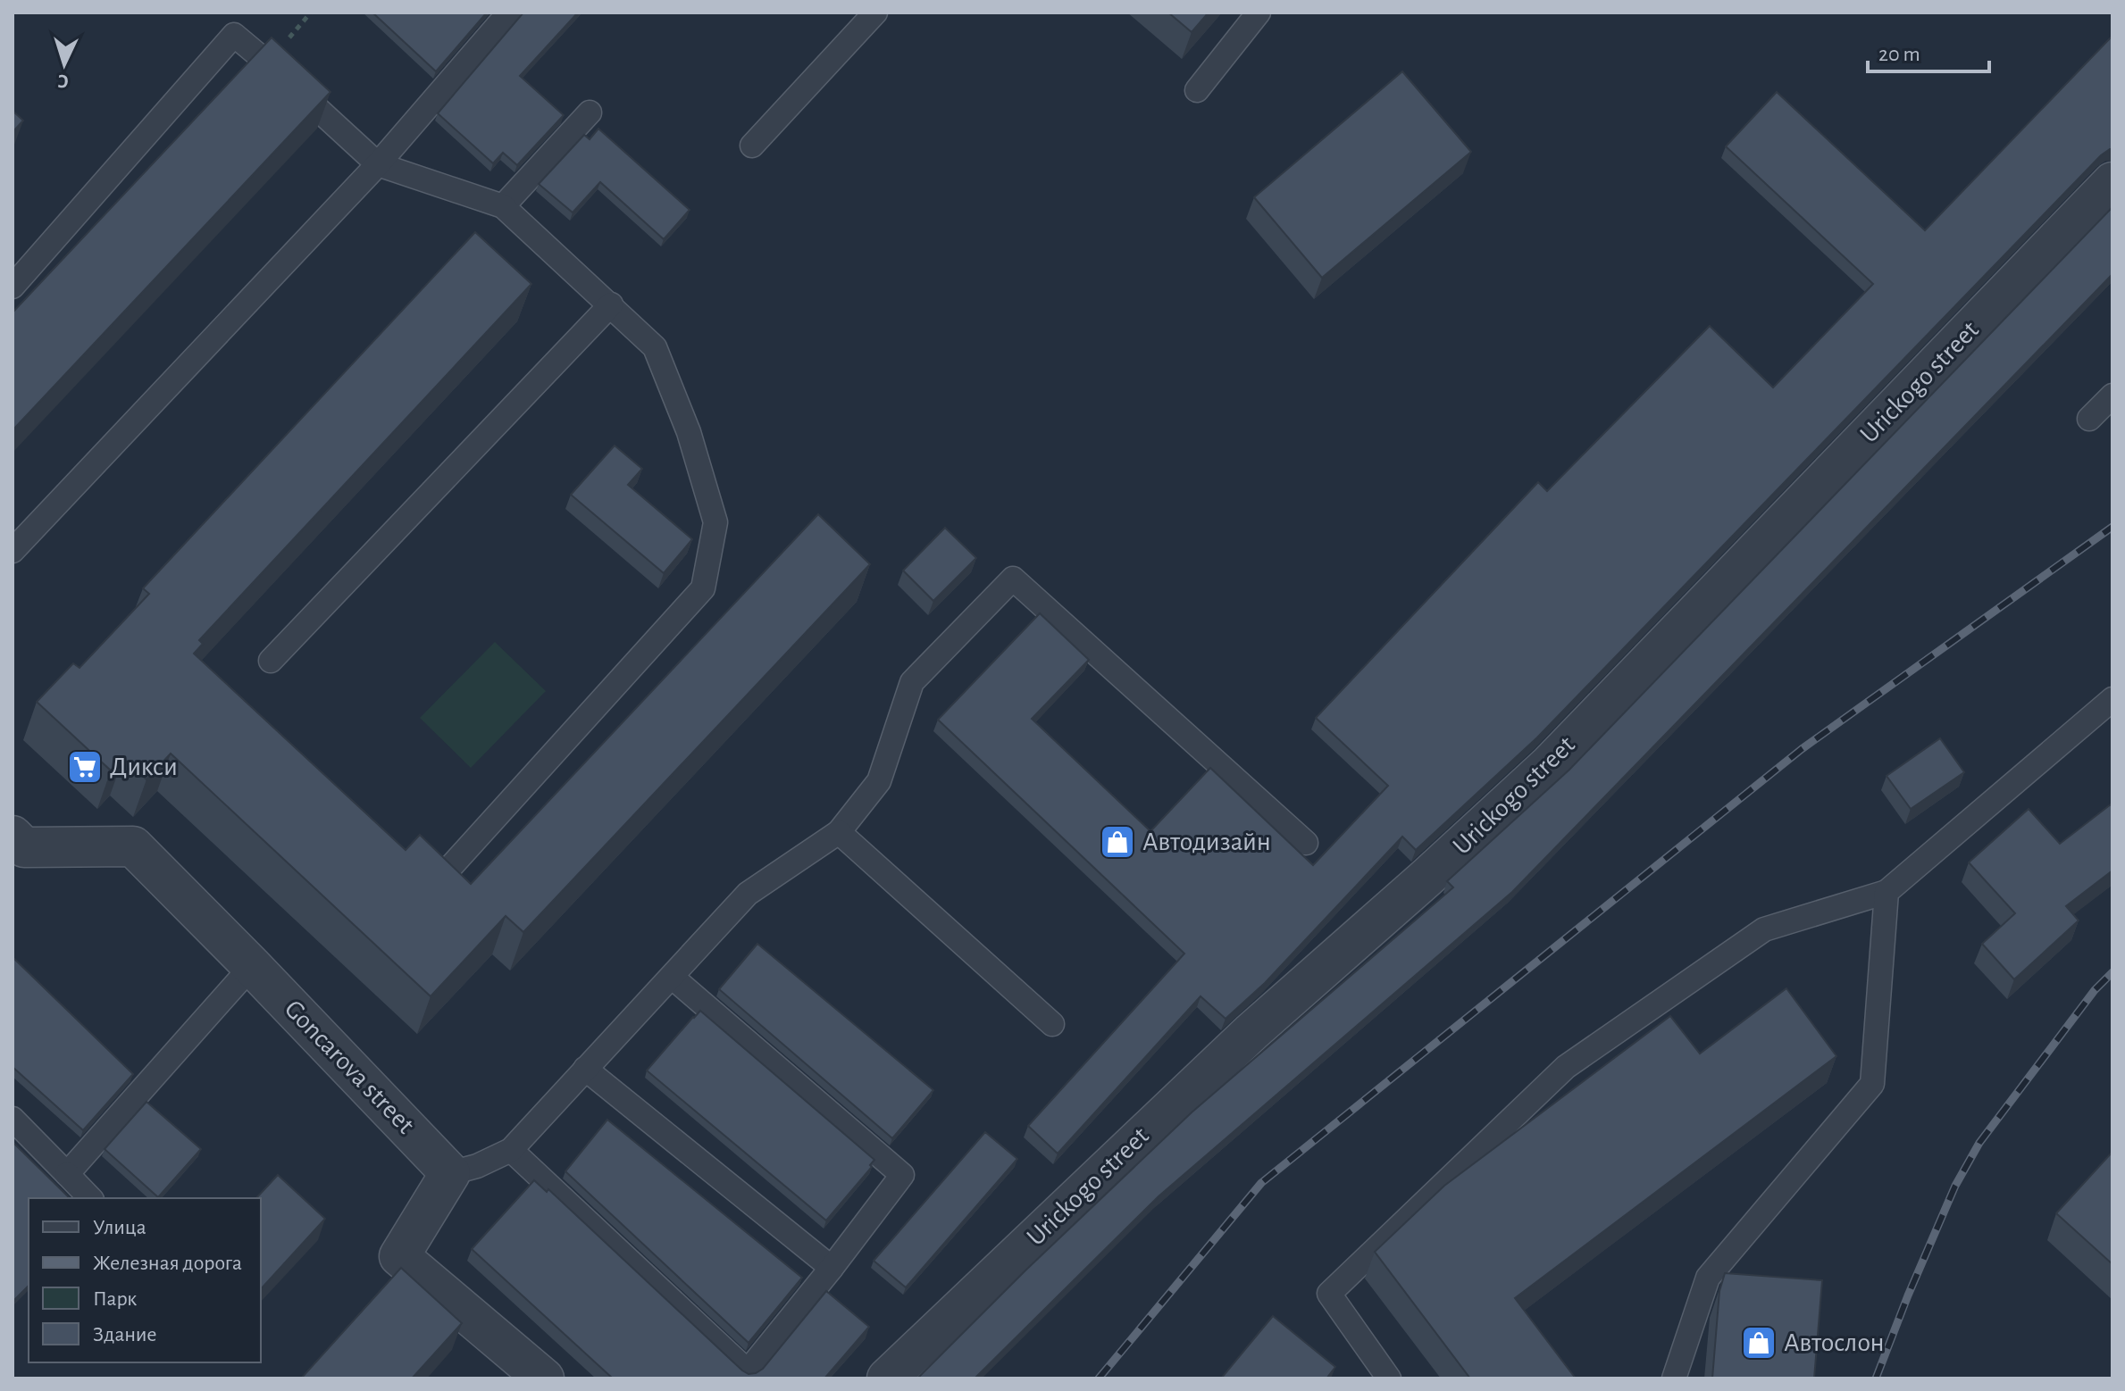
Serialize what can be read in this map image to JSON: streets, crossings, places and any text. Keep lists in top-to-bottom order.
{
  "streets": {
    "street": ["Urickogo street", "Goncarova street"]
  },
  "places": {
    "supermarket": ["Дикси"],
    "shop": ["Автодизайн", "Автослон"]
  },
  "legend": [
    "Улица",
    "Железная дорога",
    "Парк",
    "Здание"
  ],
  "scale_bar": "20 m",
  "north": "bottom"
}
